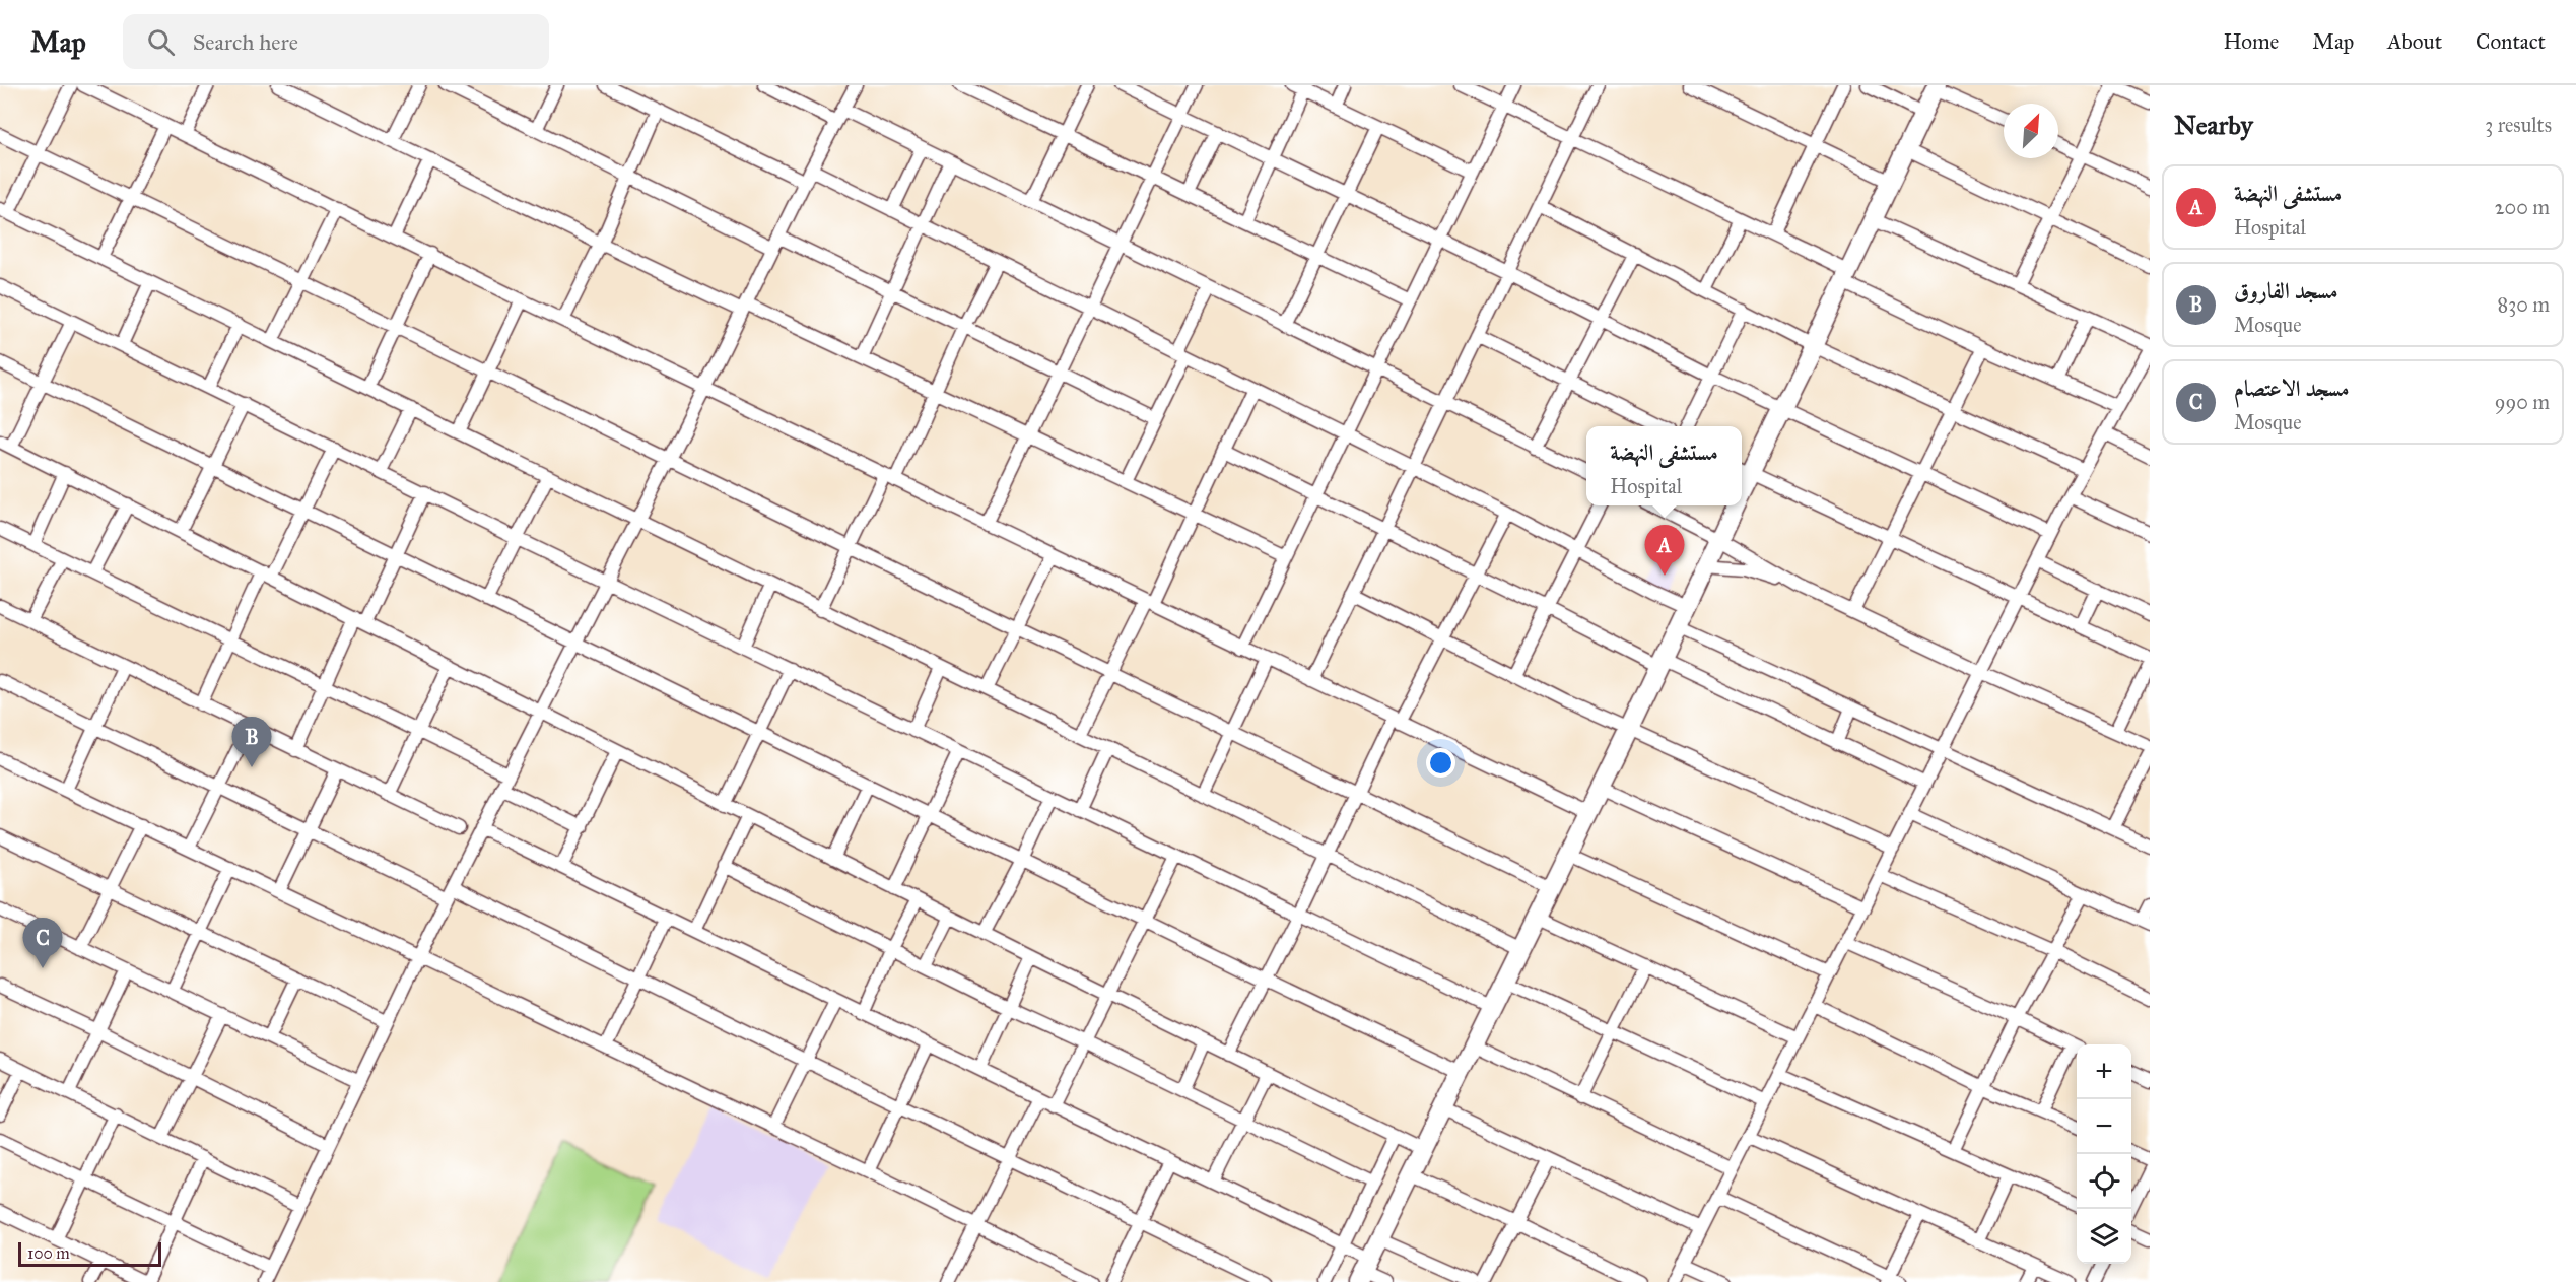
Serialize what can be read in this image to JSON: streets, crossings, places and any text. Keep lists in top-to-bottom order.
{
  "scale_bar": "100 m",
  "north": "top right",
  "page": {
    "header": "Map",
    "search": "Search here",
    "nav": [
      "Home",
      "Map",
      "About",
      "Contact"
    ],
    "heading": ["Nearby", "3 results"],
    "list": [
      {
        "mark": "A",
        "name": "مستشفى النهضة",
        "note": "Hospital",
        "value": "200 m"
      },
      {
        "mark": "B",
        "name": "مسجد الفاروق",
        "note": "Mosque",
        "value": "830 m"
      },
      {
        "mark": "C",
        "name": "مسجد الاعتصام",
        "note": "Mosque",
        "value": "990 m"
      }
    ],
    "popup": ["مستشفى النهضة", "Hospital"],
    "pins": ["A", "B", "C"],
    "map_buttons": ["+", "−"],
    "scale": "100 m"
  }
}
